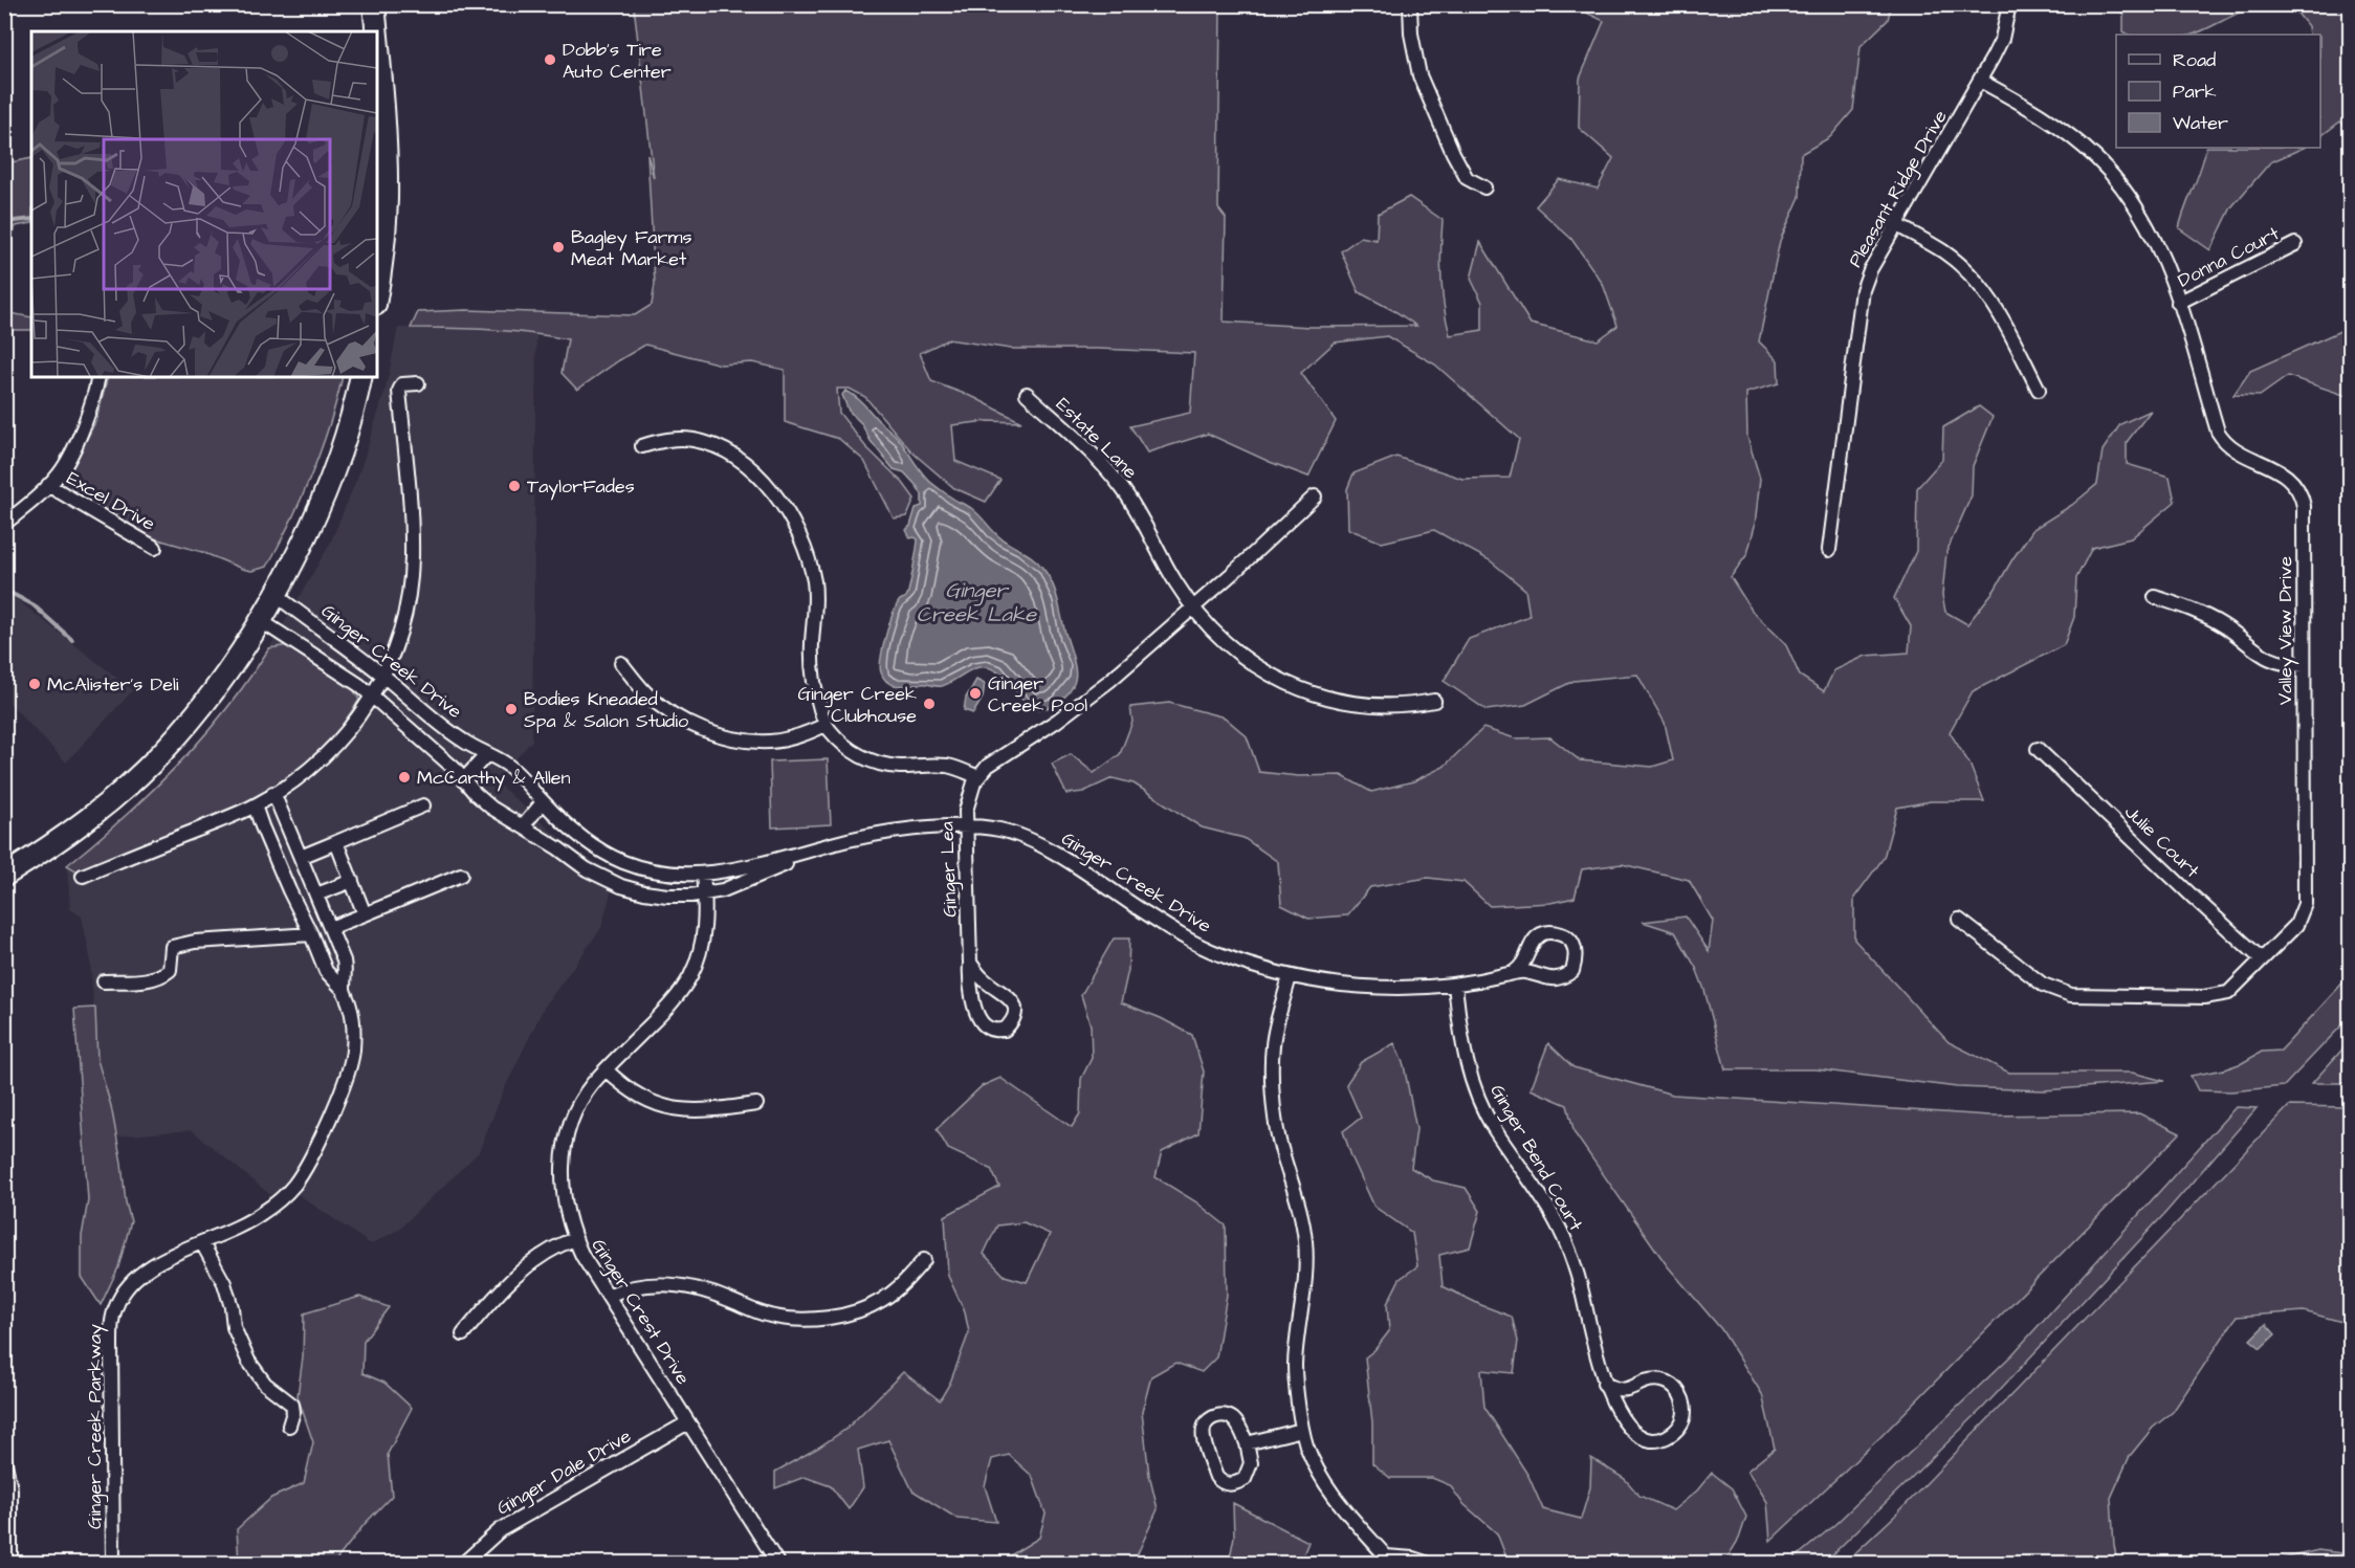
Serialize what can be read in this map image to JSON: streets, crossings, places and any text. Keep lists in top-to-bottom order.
{
  "streets": {
    "street": [
      "Pleasant Ridge Drive",
      "Donna Court",
      "Estate Lane",
      "Excel Drive",
      "Valley View Drive",
      "Ginger Creek Drive",
      "Julie Court",
      "Ginger Lea",
      "Ginger Bend Court",
      "Ginger Crest Drive",
      "Ginger Creek Parkway",
      "Ginger Dale Drive"
    ]
  },
  "crossings": [
    ["Pleasant Ridge Drive", "Valley View Drive"],
    ["Donna Court", "Valley View Drive"],
    ["Valley View Drive", "Julie Court"],
    ["Ginger Creek Drive", "Ginger Lea"],
    ["Ginger Creek Drive", "Ginger Bend Court"],
    ["Ginger Creek Drive", "Ginger Crest Drive"],
    ["Ginger Crest Drive", "Ginger Dale Drive"]
  ],
  "water": ["Ginger Creek Lake"],
  "places": [
    "Dobb's Tire Auto Center",
    "Bagley Farms Meat Market",
    "TaylorFades",
    "McAlister's Deli",
    "Ginger Creek Pool",
    "Ginger Creek Clubhouse",
    "Bodies Kneaded Spa & Salon Studio",
    "McCarthy & Allen"
  ],
  "legend": ["Road", "Park", "Water"]
}
